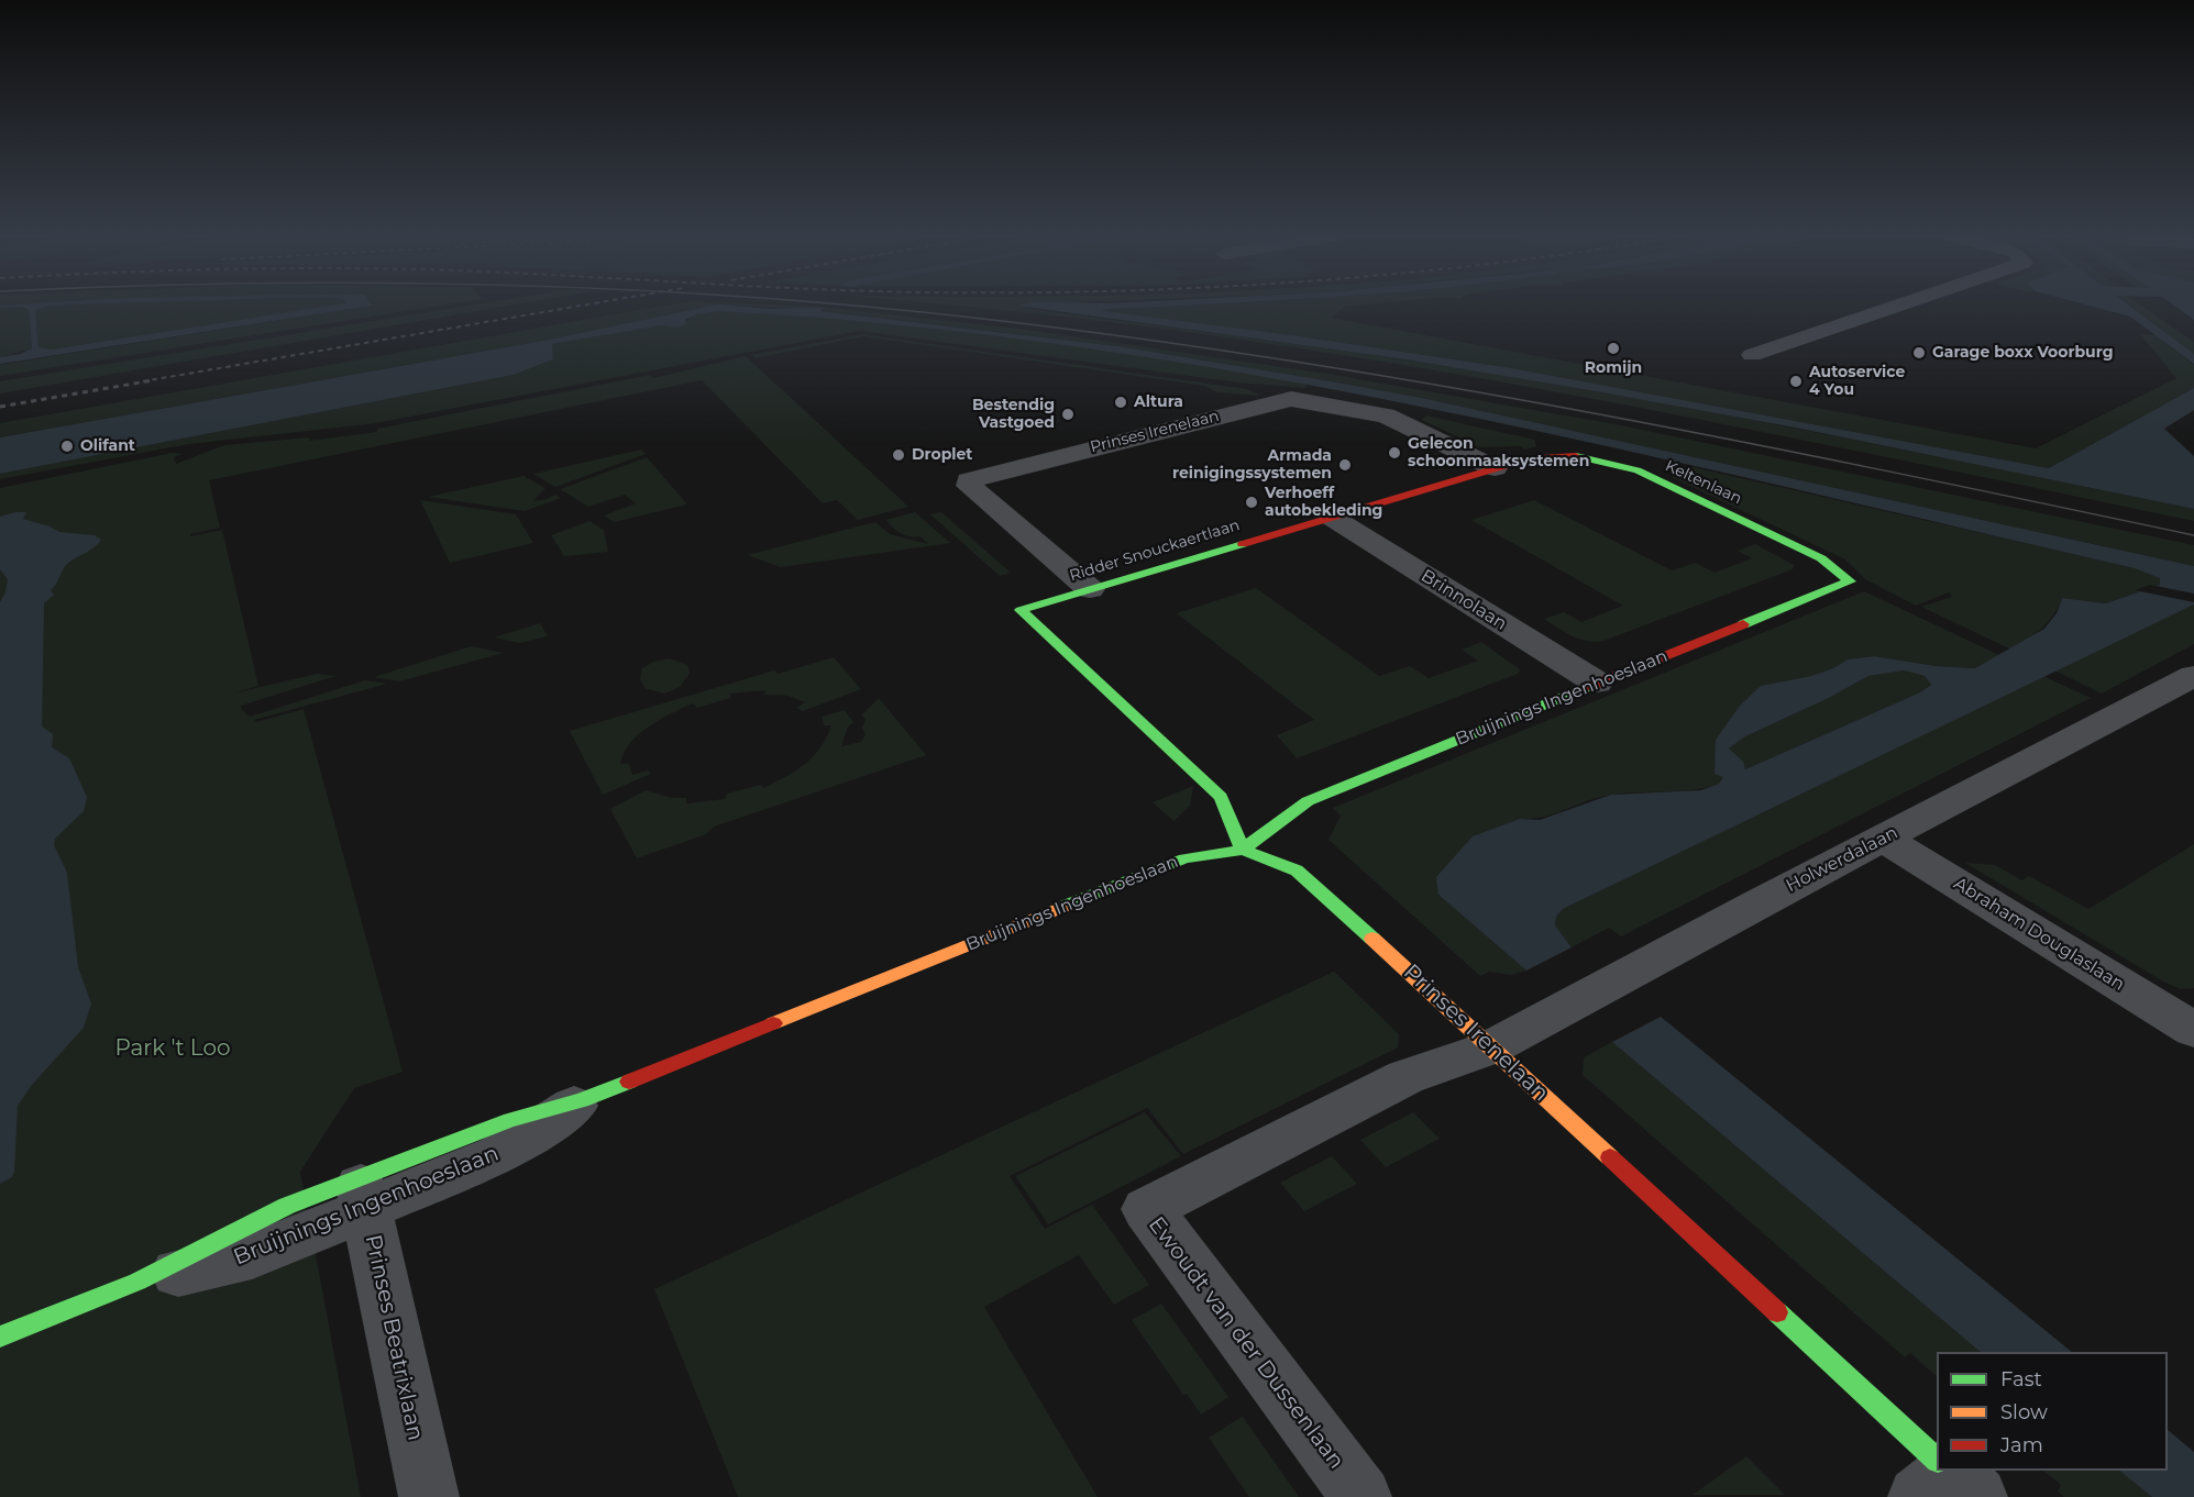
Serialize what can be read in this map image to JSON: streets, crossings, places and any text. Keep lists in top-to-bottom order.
{
  "streets": {
    "street": [
      "Prinses Irenelaan",
      "Keltenlaan",
      "Ridder Snouckaertlaan",
      "Brinnolaan",
      "Bruijnings Ingenhoeslaan",
      "Holwerdalaan",
      "Abraham Douglaslaan",
      "Prinses Beatrixlaan",
      "Ewoudt van der Dussenlaan"
    ]
  },
  "crossings": [
    ["Prinses Irenelaan", "Ridder Snouckaertlaan"],
    ["Prinses Irenelaan", "Bruijnings Ingenhoeslaan"],
    ["Prinses Irenelaan", "Holwerdalaan"],
    ["Prinses Irenelaan", "Ewoudt van der Dussenlaan"],
    ["Keltenlaan", "Ridder Snouckaertlaan"],
    ["Keltenlaan", "Bruijnings Ingenhoeslaan"],
    ["Ridder Snouckaertlaan", "Brinnolaan"],
    ["Ridder Snouckaertlaan", "Bruijnings Ingenhoeslaan"],
    ["Brinnolaan", "Bruijnings Ingenhoeslaan"],
    ["Bruijnings Ingenhoeslaan", "Prinses Beatrixlaan"],
    ["Holwerdalaan", "Abraham Douglaslaan"],
    ["Holwerdalaan", "Ewoudt van der Dussenlaan"]
  ],
  "parks": ["Park 't Loo"],
  "places": [
    "Romijn",
    "Garage boxx Voorburg",
    "Autoservice 4 You",
    "Altura",
    "Bestendig Vastgoed",
    "Olifant",
    "Gelecon schoonmaaksystemen",
    "Droplet",
    "Armada reinigingssystemen",
    "Verhoeff autobekleding"
  ],
  "legend": ["Fast", "Slow", "Jam"]
}
